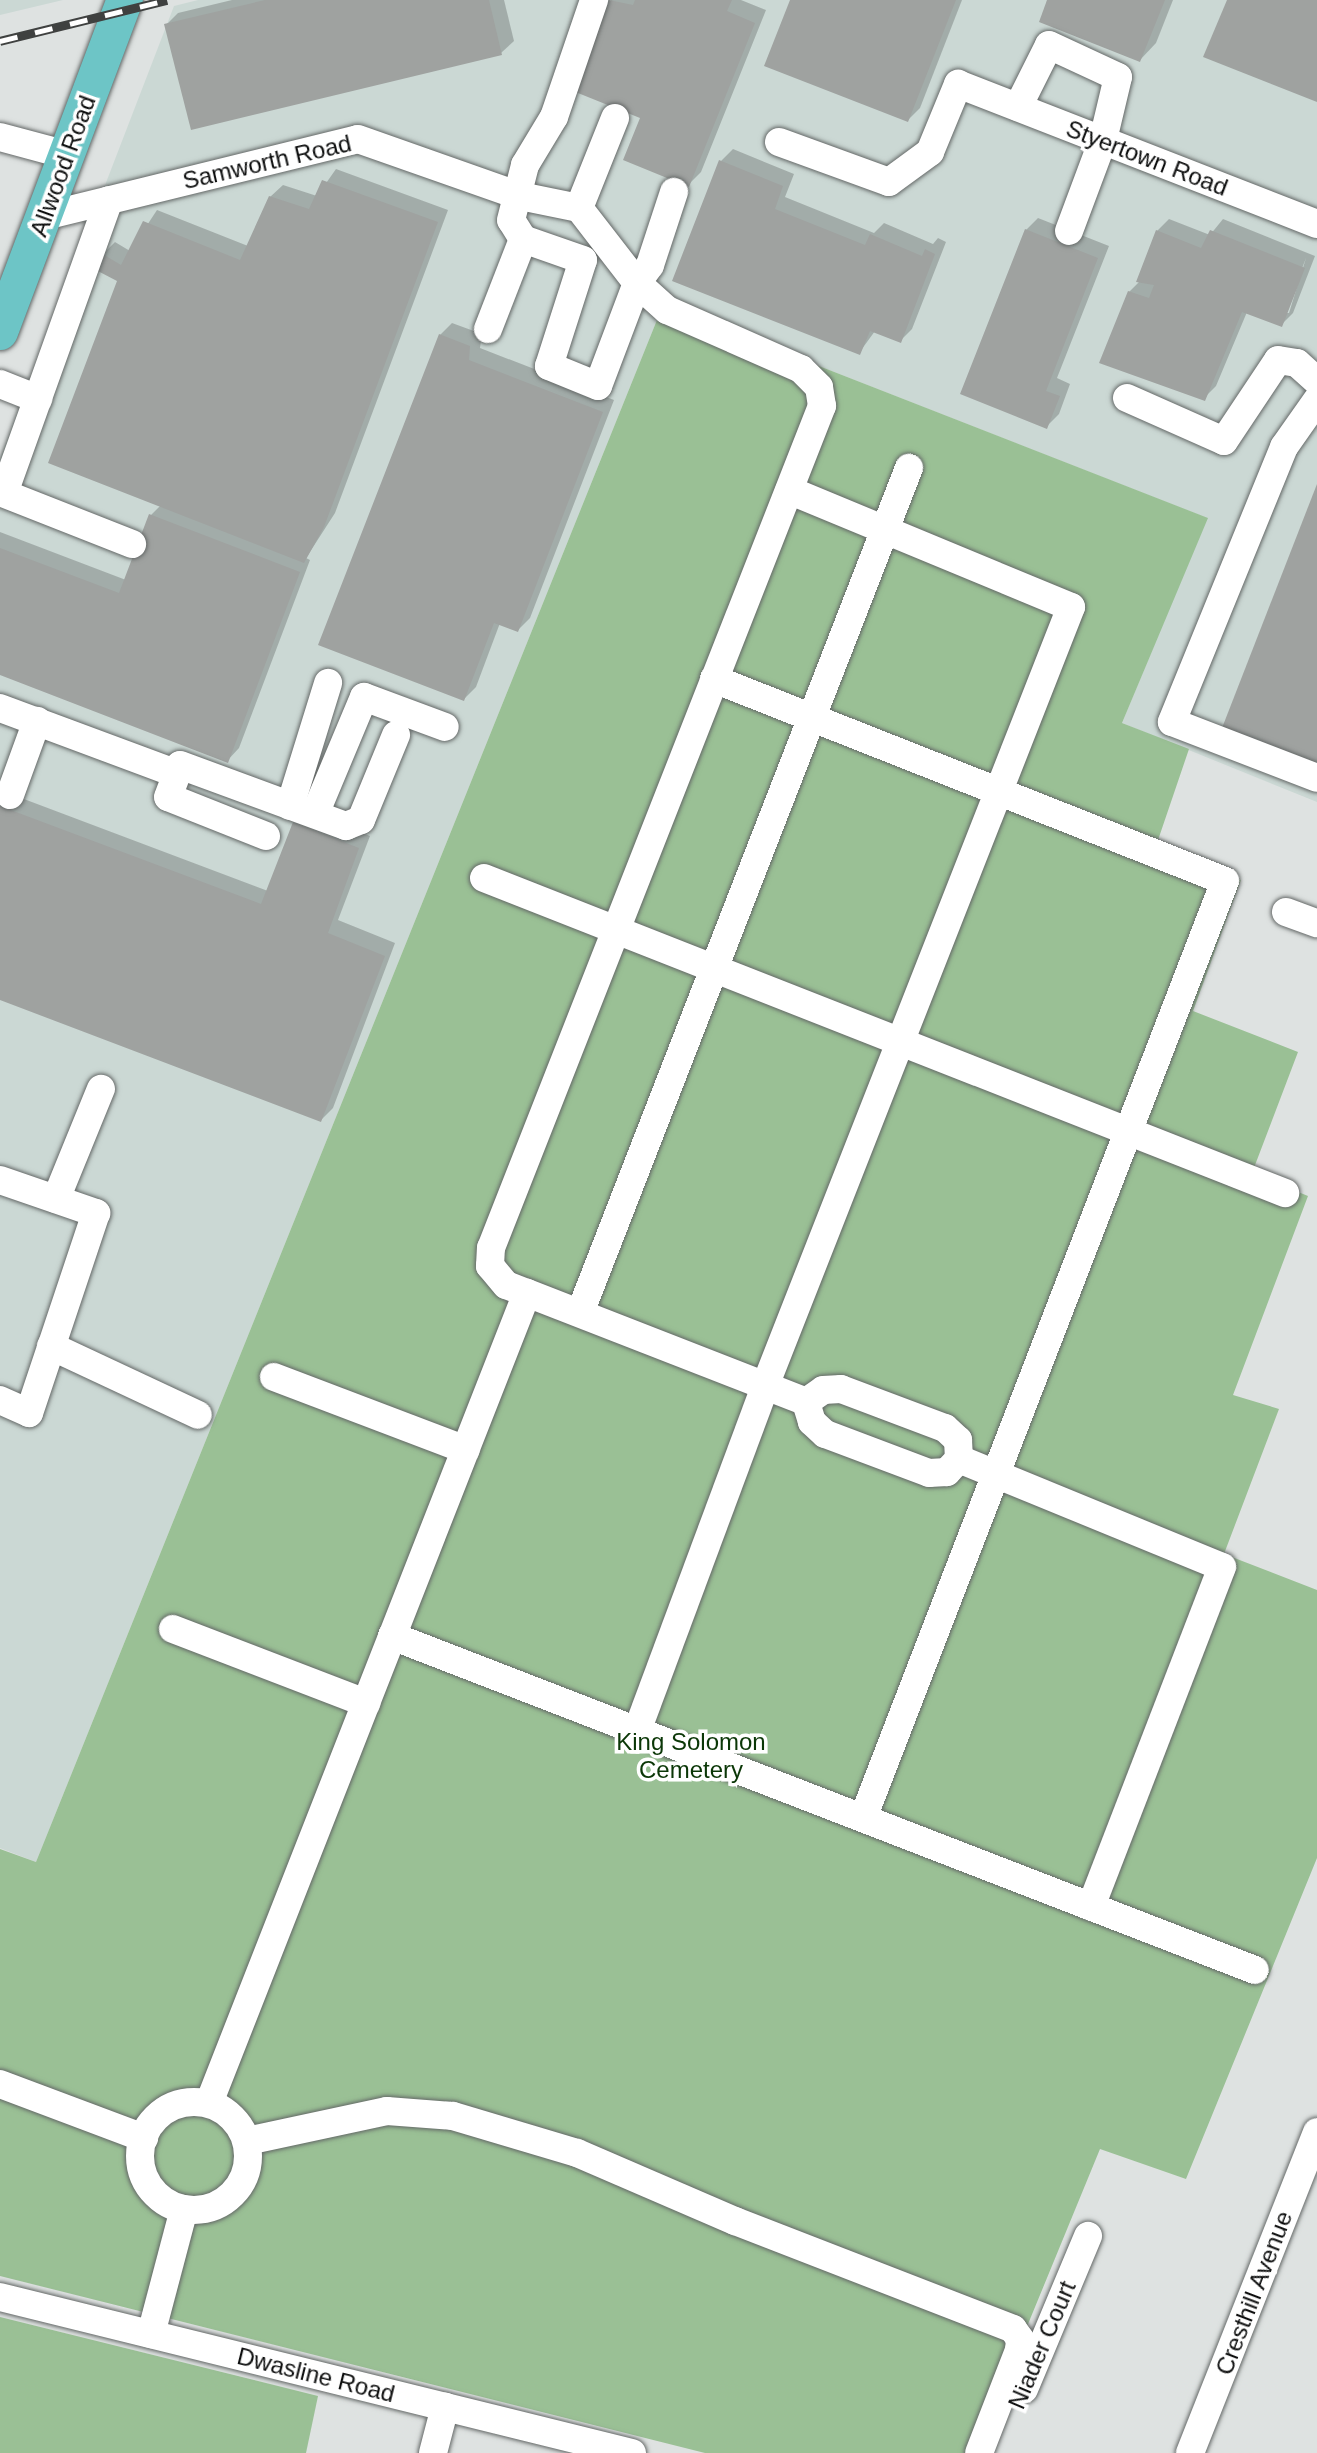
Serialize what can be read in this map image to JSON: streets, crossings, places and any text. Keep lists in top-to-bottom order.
{
  "streets": {
    "main road": ["Allwood Road"],
    "street": [
      "Styertown Road",
      "Samworth Road",
      "Cresthill Avenue",
      "Niader Court",
      "Dwasline Road"
    ]
  },
  "crossings": [
    ["Samworth Road", "Allwood Road"]
  ],
  "parks": ["King Solomon Cemetery"]
}
